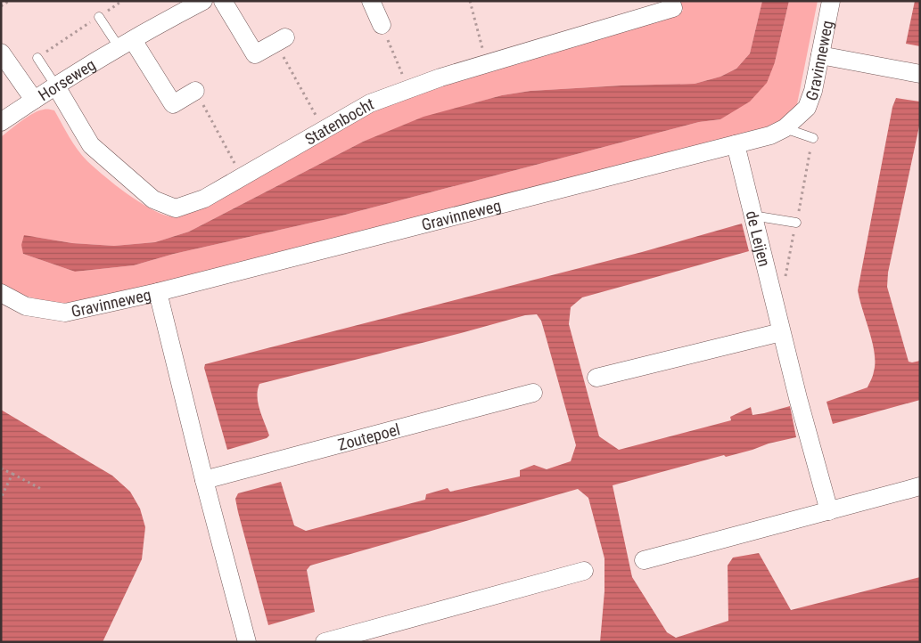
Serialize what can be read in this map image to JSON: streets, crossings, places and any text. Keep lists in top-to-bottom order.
{
  "streets": {
    "street": [
      "Gravinneweg",
      "Horseweg",
      "Statenbocht",
      "de Leijen",
      "Zoutepoel"
    ]
  },
  "crossings": [
    ["Gravinneweg", "de Leijen"],
    ["Horseweg", "Statenbocht"]
  ]
}
